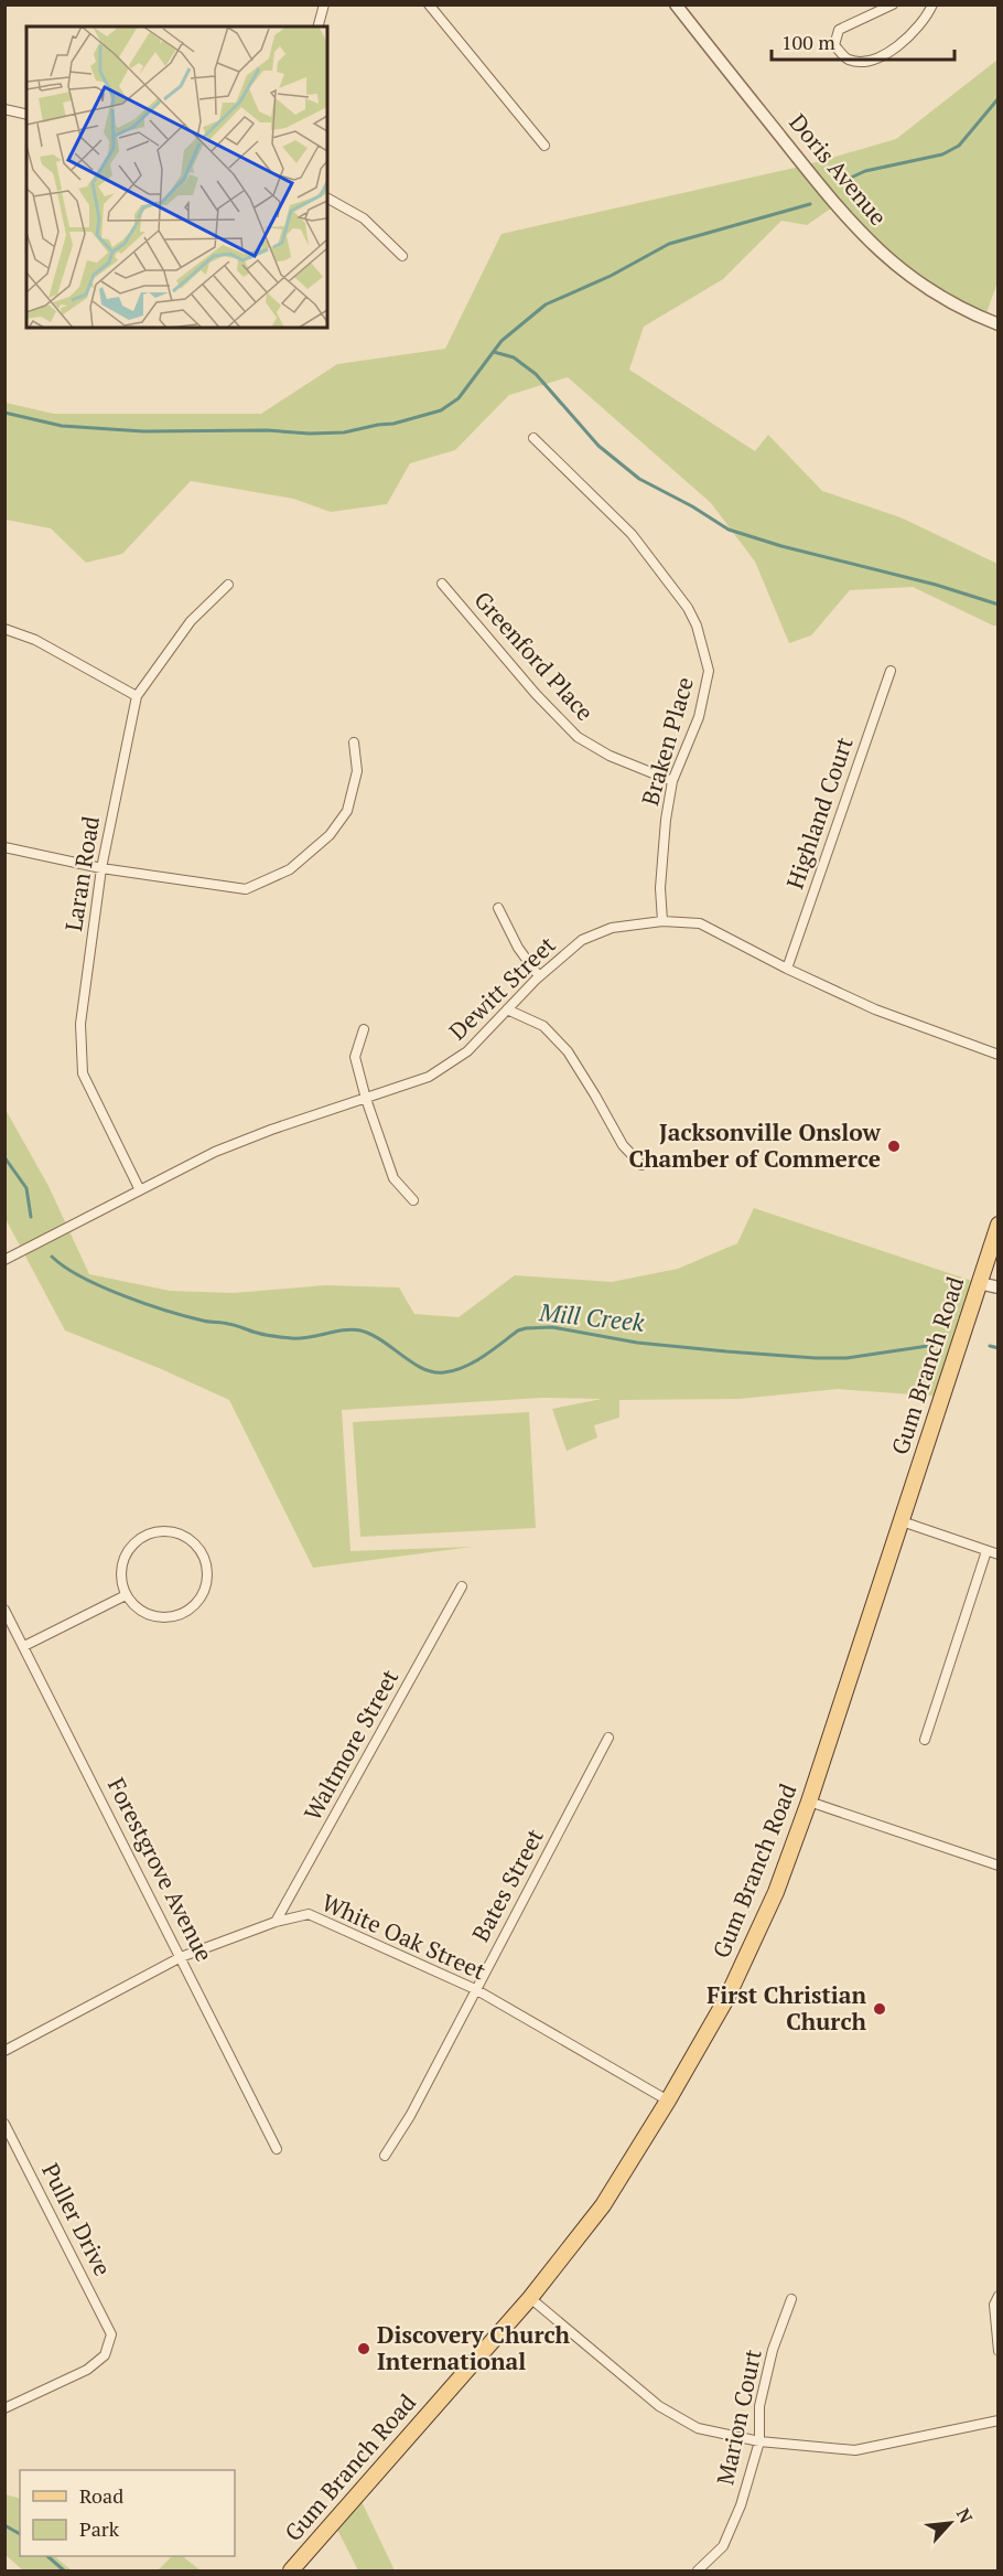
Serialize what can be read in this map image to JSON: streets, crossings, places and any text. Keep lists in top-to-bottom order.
{
  "streets": {
    "main road": ["Gum Branch Road"],
    "street": [
      "Doris Avenue",
      "Greenford Place",
      "Braken Place",
      "Highland Court",
      "Laran Road",
      "Dewitt Street",
      "Waltmore Street",
      "Forestgrove Avenue",
      "Bates Street",
      "White Oak Street",
      "Puller Drive",
      "Marion Court"
    ]
  },
  "crossings": [
    ["Greenford Place", "Braken Place"],
    ["Braken Place", "Dewitt Street"],
    ["Highland Court", "Dewitt Street"],
    ["Laran Road", "Dewitt Street"],
    ["Gum Branch Road", "White Oak Street"],
    ["Waltmore Street", "White Oak Street"],
    ["Forestgrove Avenue", "White Oak Street"],
    ["Bates Street", "White Oak Street"]
  ],
  "water": ["Mill Creek"],
  "places": ["Jacksonville Onslow Chamber of Commerce", "First Christian Church", "Discovery Church International"],
  "legend": ["Road", "Park"],
  "scale_bar": "100 m",
  "north": "top right"
}
